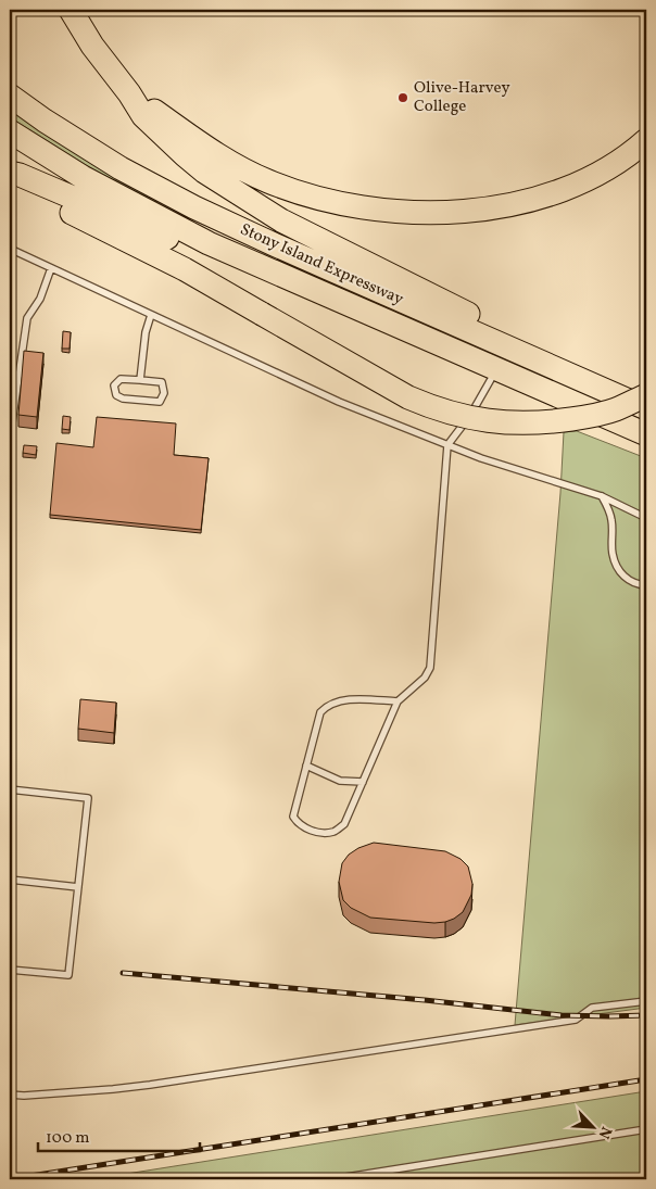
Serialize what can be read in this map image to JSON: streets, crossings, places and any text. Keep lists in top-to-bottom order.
{
  "streets": {
    "highway": ["Stony Island Expressway"]
  },
  "places": ["Olive-Harvey College"],
  "scale_bar": "100 m",
  "north": "bottom right"
}
